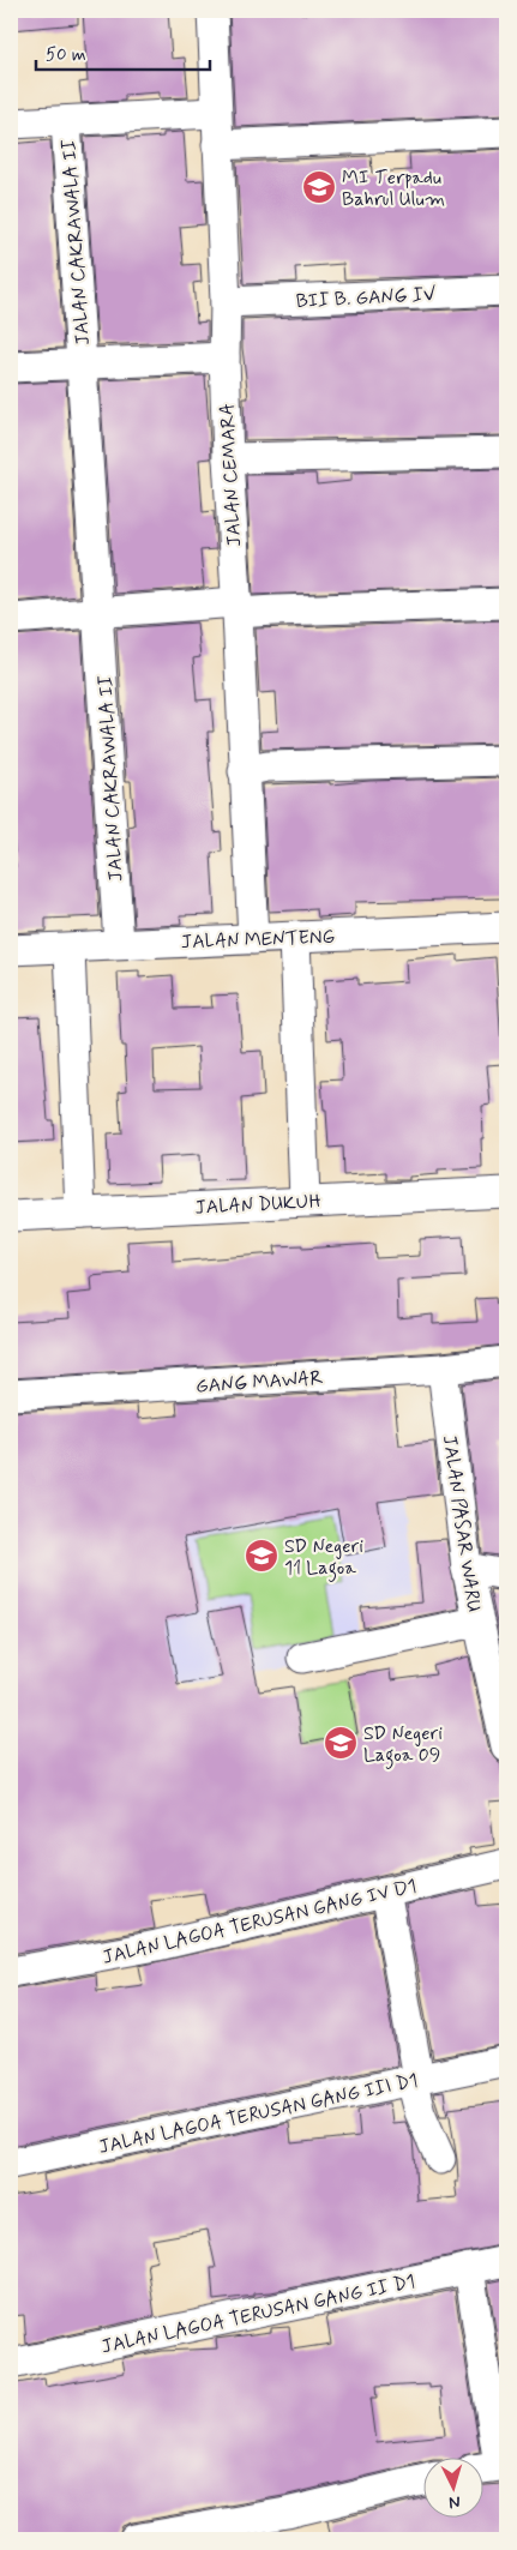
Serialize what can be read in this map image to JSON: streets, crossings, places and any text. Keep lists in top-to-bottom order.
{
  "streets": {
    "street": [
      "JALAN CAKRAWALA II",
      "BII B. GANG IV",
      "JALAN CEMARA",
      "JALAN MENTENG",
      "JALAN DUKUH",
      "GANG MAWAR",
      "JALAN PASAR WARU",
      "JALAN LAGOA TERUSAN GANG IV D1",
      "JALAN LAGOA TERUSAN GANG III D1",
      "JALAN LAGOA TERUSAN GANG II D1"
    ]
  },
  "crossings": [
    ["JALAN CAKRAWALA II", "JALAN CEMARA"],
    ["JALAN CAKRAWALA II", "JALAN MENTENG"],
    ["BII B. GANG IV", "JALAN CEMARA"],
    ["JALAN CEMARA", "JALAN MENTENG"],
    ["GANG MAWAR", "JALAN PASAR WARU"]
  ],
  "places": {
    "school or university": ["MI Terpadu Bahrul Ulum", "SD Negeri 11 Lagoa", "SD Negeri Lagoa 09"]
  },
  "scale_bar": "50 m",
  "north": "bottom"
}
